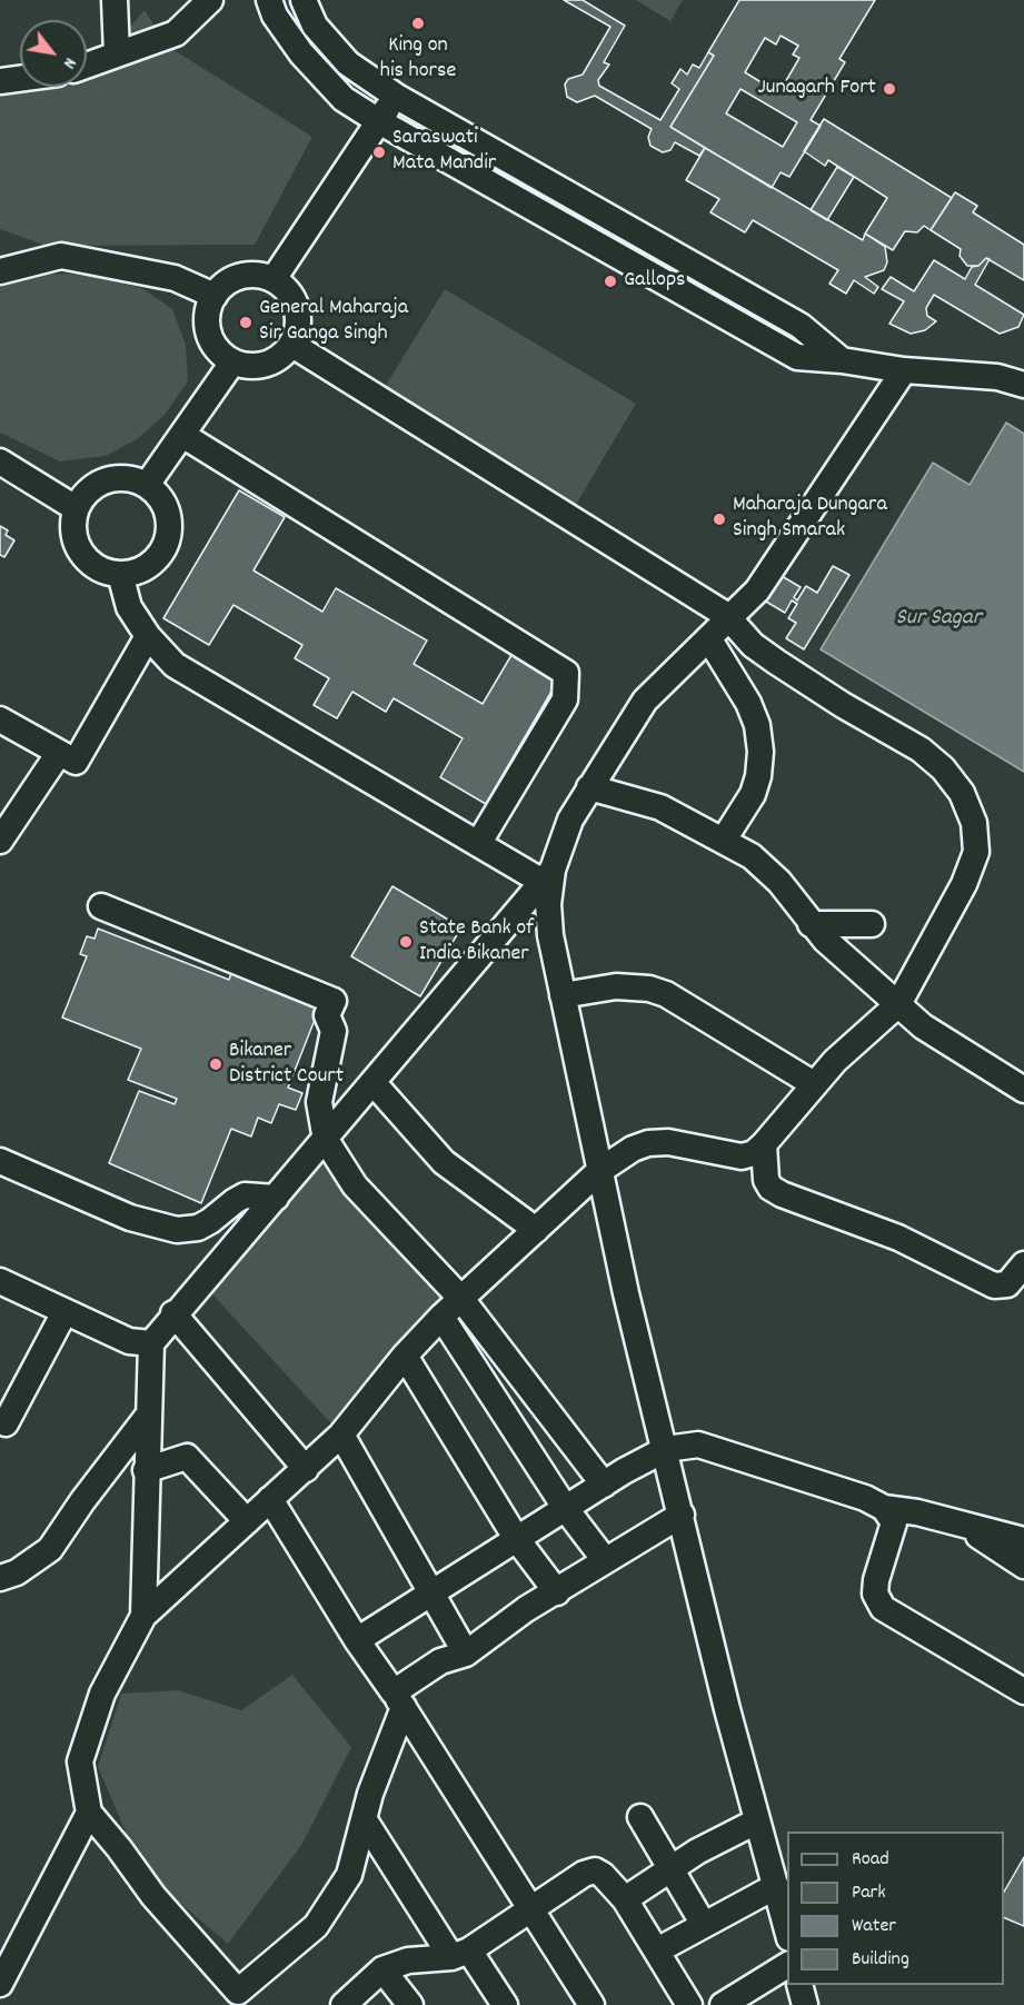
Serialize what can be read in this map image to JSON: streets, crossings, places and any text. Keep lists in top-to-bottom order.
{
  "water": ["Sur Sagar"],
  "places": [
    "King on his horse",
    "Junagarh Fort",
    "Saraswati Mata Mandir",
    "Gallops",
    "General Maharaja Sir Ganga Singh",
    "Maharaja Dungara Singh Smarak",
    "State Bank of India Bikaner",
    "Bikaner District Court"
  ],
  "legend": [
    "Road",
    "Park",
    "Water",
    "Building"
  ],
  "north": "bottom right"
}
